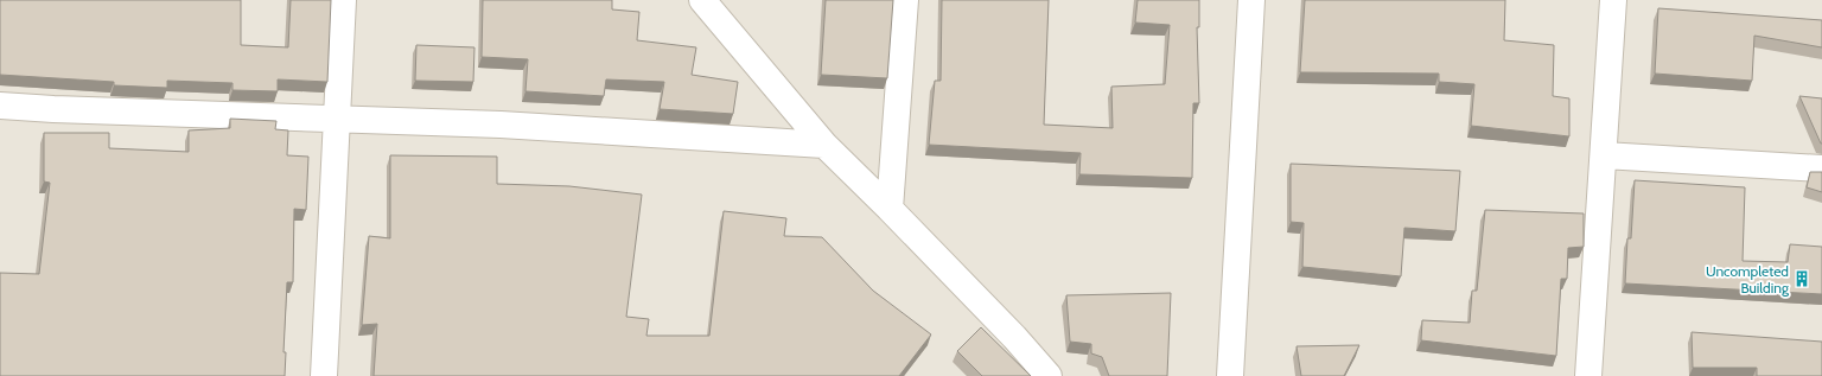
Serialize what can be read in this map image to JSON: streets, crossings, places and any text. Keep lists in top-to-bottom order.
{
  "places": {
    "building": ["Uncompleted Building"]
  }
}
